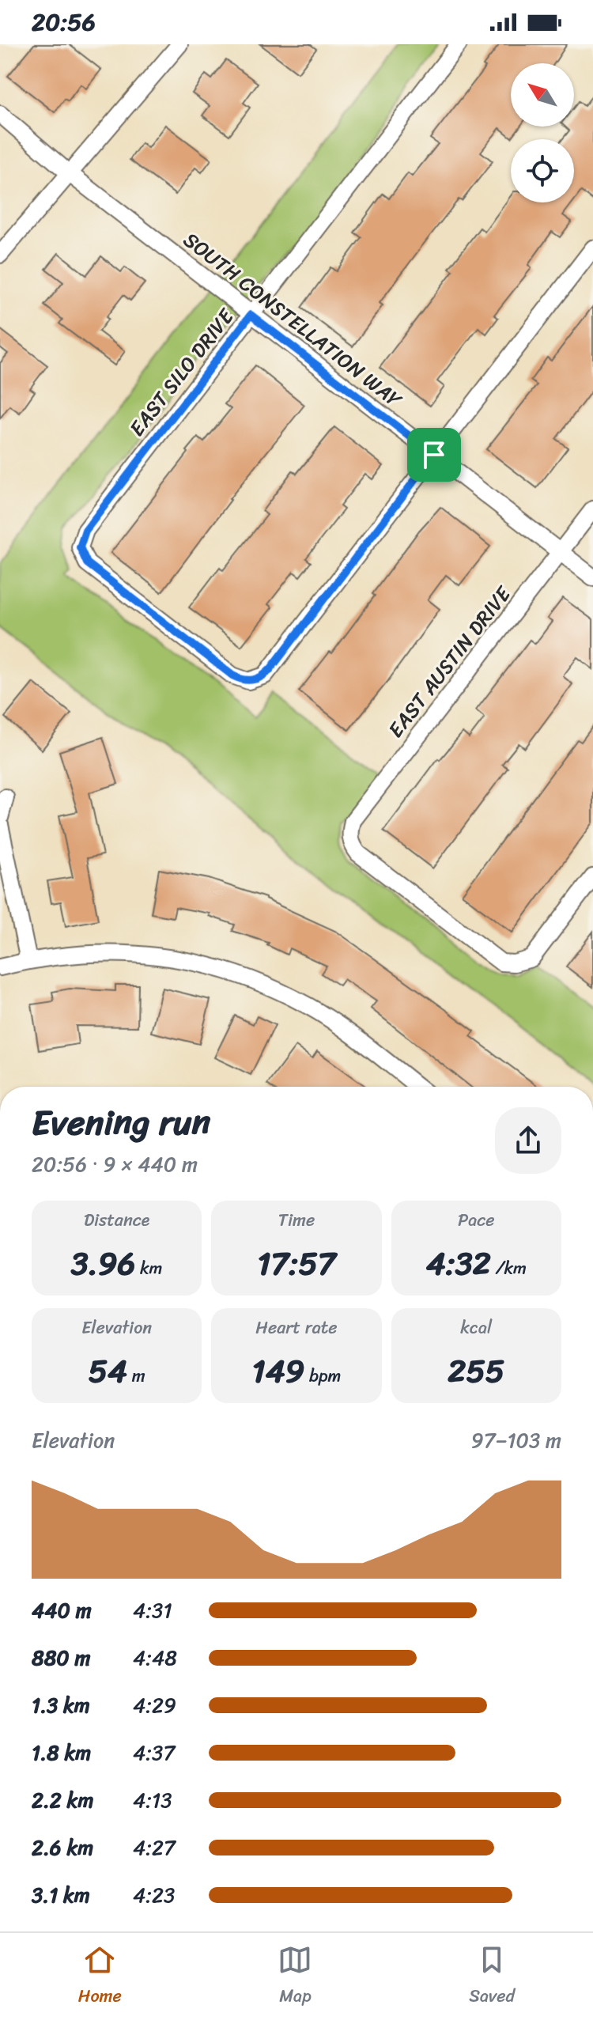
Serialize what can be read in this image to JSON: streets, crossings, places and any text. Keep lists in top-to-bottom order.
{
  "streets": {
    "street": ["SOUTH CONSTELLATION WAY", "EAST SILO DRIVE", "EAST AUSTIN DRIVE"]
  },
  "crossings": [
    ["SOUTH CONSTELLATION WAY", "EAST SILO DRIVE"],
    ["SOUTH CONSTELLATION WAY", "EAST AUSTIN DRIVE"]
  ],
  "north": "top left",
  "page": {
    "status": "20:56",
    "heading": ["Evening run", "20:56 · 9 × 440 m"],
    "stats": [
      ["Distance", "3.96 km"],
      ["Time", "17:57"],
      ["Pace", "4:32 /km"],
      ["Elevation", "54 m"],
      ["Heart rate", "149 bpm"],
      ["kcal", "255"]
    ],
    "chart": ["Elevation", "97–103 m"],
    "list": [
      {
        "name": "440 m",
        "note": "4:31"
      },
      {
        "name": "880 m",
        "note": "4:48"
      },
      {
        "name": "1.3 km",
        "note": "4:29"
      },
      {
        "name": "1.8 km",
        "note": "4:37"
      },
      {
        "name": "2.2 km",
        "note": "4:13"
      },
      {
        "name": "2.6 km",
        "note": "4:27"
      },
      {
        "name": "3.1 km",
        "note": "4:23"
      }
    ],
    "tabs": ["Home", "Map", "Saved"]
  }
}
